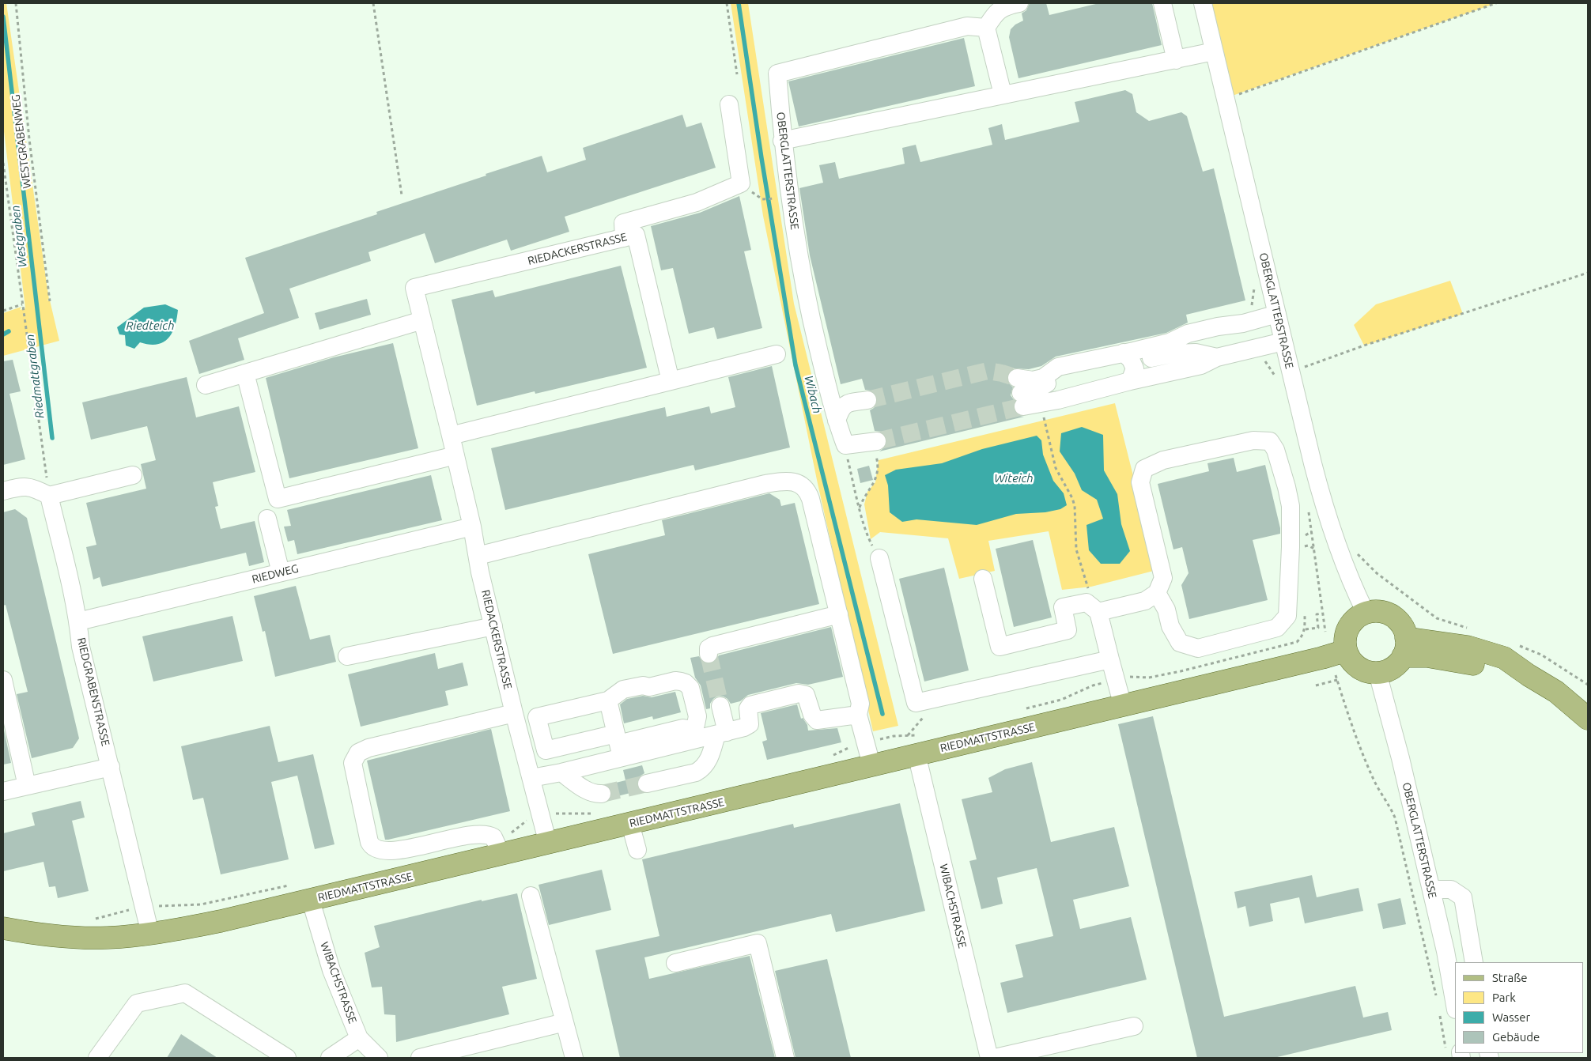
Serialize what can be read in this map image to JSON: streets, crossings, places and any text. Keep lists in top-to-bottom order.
{
  "streets": {
    "main road": ["RIEDMATTSTRASSE"],
    "street": [
      "OBERGLATTERSTRASSE",
      "RIEDACKERSTRASSE",
      "RIEDWEG",
      "RIEDGRABENSTRASSE",
      "WIBACHSTRASSE"
    ],
    "path": ["WESTGRABENWEG"]
  },
  "crossings": [
    ["OBERGLATTERSTRASSE", "RIEDMATTSTRASSE"],
    ["RIEDACKERSTRASSE", "RIEDWEG"],
    ["RIEDACKERSTRASSE", "RIEDMATTSTRASSE"],
    ["RIEDWEG", "RIEDGRABENSTRASSE"],
    ["RIEDGRABENSTRASSE", "RIEDMATTSTRASSE"],
    ["RIEDMATTSTRASSE", "WIBACHSTRASSE"]
  ],
  "water": [
    "Westgraben",
    "Riedteich",
    "Riedmattgraben",
    "Wibach",
    "Witeich"
  ],
  "legend": [
    "Straße",
    "Park",
    "Wasser",
    "Gebäude"
  ]
}
